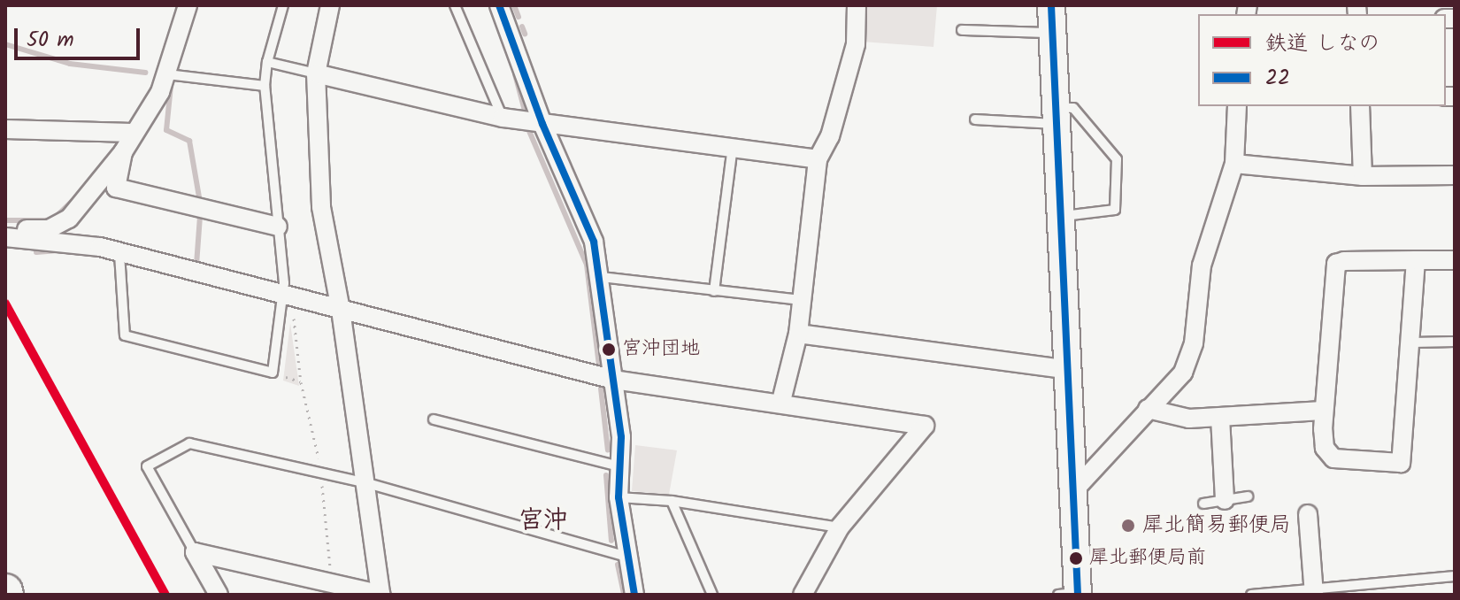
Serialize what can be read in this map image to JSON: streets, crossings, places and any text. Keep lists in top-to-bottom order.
{
  "districts": ["宮沖"],
  "places": ["宮沖団地", "犀北簡易郵便局", "犀北郵便局前"],
  "lines": ["transit line 22", "rail line しなの"],
  "legend": ["鉄道 しなの", "22"],
  "scale_bar": "50 m"
}
